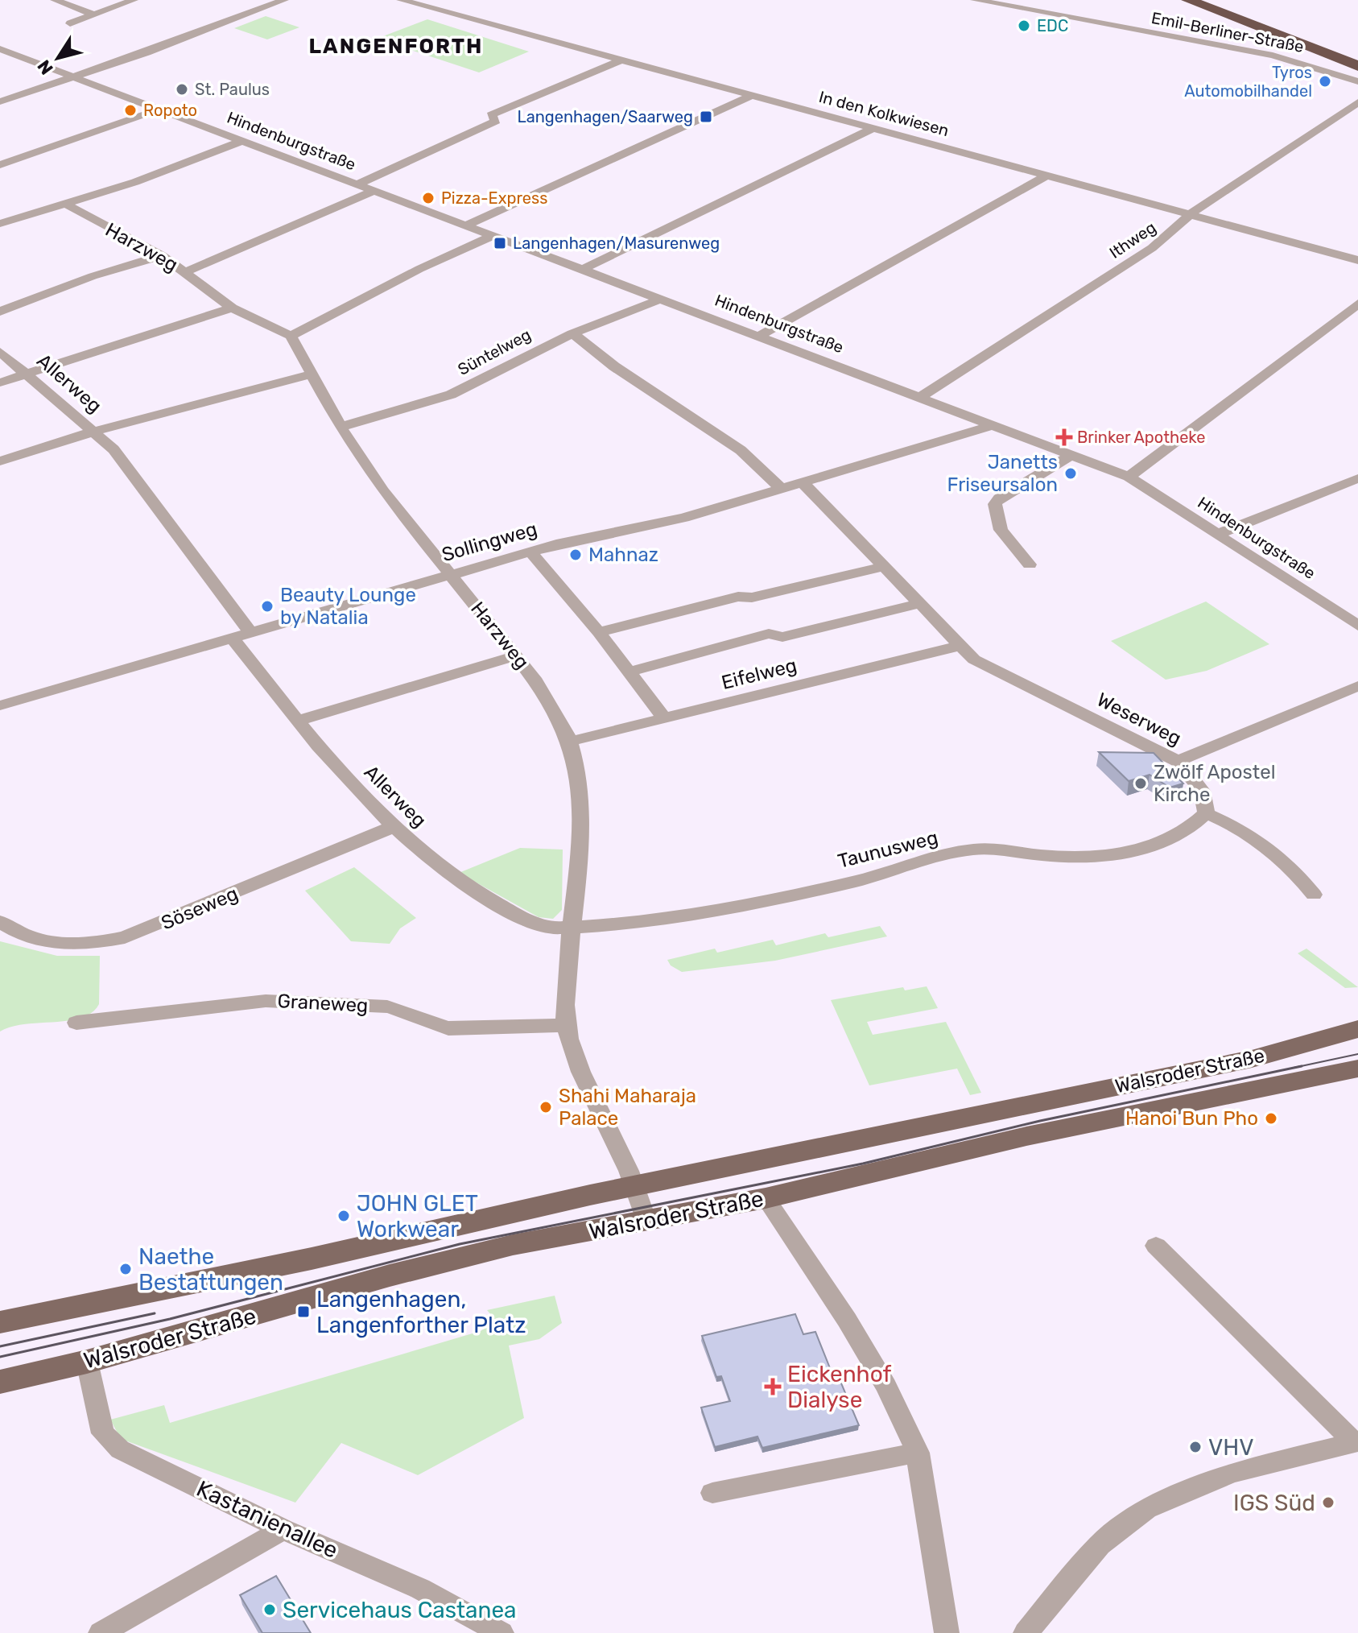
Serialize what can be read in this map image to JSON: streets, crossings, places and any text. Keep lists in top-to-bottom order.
{
  "streets": {
    "main road": ["Walsroder Straße"],
    "street": [
      "Emil-Berliner-Straße",
      "In den Kolkwiesen",
      "Hindenburgstraße",
      "Ithweg",
      "Harzweg",
      "Süntelweg",
      "Allerweg",
      "Sollingweg",
      "Eifelweg",
      "Weserweg",
      "Taunusweg",
      "Söseweg",
      "Graneweg",
      "Kastanienallee"
    ]
  },
  "crossings": [
    ["In den Kolkwiesen", "Ithweg"],
    ["Hindenburgstraße", "Ithweg"],
    ["Hindenburgstraße", "Süntelweg"],
    ["Hindenburgstraße", "Sollingweg"],
    ["Harzweg", "Süntelweg"],
    ["Harzweg", "Allerweg"],
    ["Harzweg", "Sollingweg"],
    ["Harzweg", "Eifelweg"],
    ["Harzweg", "Taunusweg"],
    ["Harzweg", "Graneweg"],
    ["Harzweg", "Walsroder Straße"],
    ["Allerweg", "Sollingweg"],
    ["Allerweg", "Taunusweg"],
    ["Allerweg", "Söseweg"],
    ["Sollingweg", "Weserweg"],
    ["Eifelweg", "Weserweg"],
    ["Weserweg", "Taunusweg"],
    ["Walsroder Straße", "Kastanienallee"]
  ],
  "districts": ["LANGENFORTH"],
  "places": {
    "other": [
      "EDC",
      "Tyros Automobilhandel",
      "St. Paulus",
      "Ropoto",
      "Pizza-Express",
      "Janetts Friseursalon",
      "Mahnaz",
      "Beauty Lounge by Natalia",
      "Zwölf Apostel Kirche",
      "Shahi Maharaja Palace",
      "Hanoi Bun Pho",
      "JOHN GLET Workwear",
      "Naethe Bestattungen",
      "VHV",
      "IGS Süd",
      "Servicehaus Castanea"
    ],
    "transit": ["Langenhagen/Saarweg", "Langenhagen/Masurenweg", "Langenhagen, Langenforther Platz"],
    "health": ["Brinker Apotheke", "Eickenhof Dialyse"]
  },
  "north": "bottom left"
}
